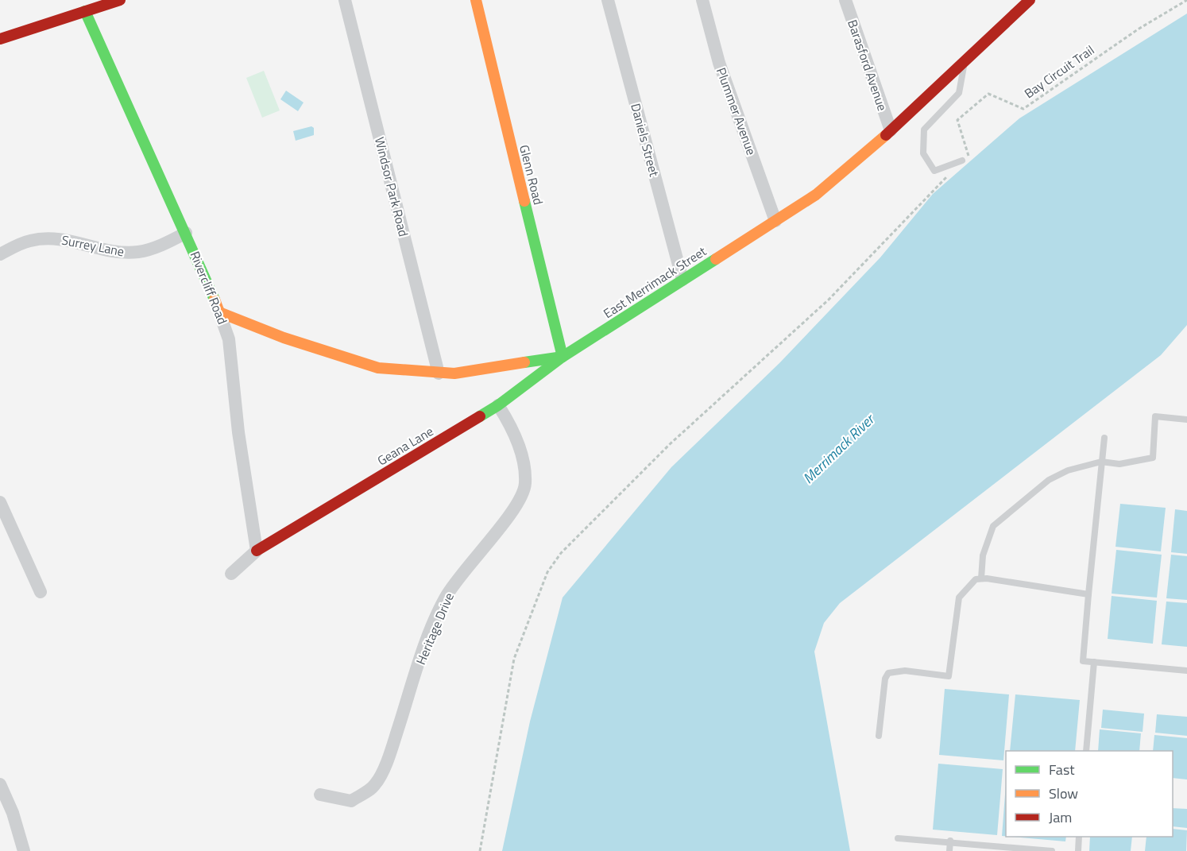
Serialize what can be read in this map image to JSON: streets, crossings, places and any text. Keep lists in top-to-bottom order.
{
  "streets": {
    "street": [
      "Barasford Avenue",
      "Plummer Avenue",
      "Daniels Street",
      "Glenn Road",
      "Windsor Park Road",
      "Surrey Lane",
      "East Merrimack Street",
      "Rivercliff Road",
      "Geana Lane",
      "Heritage Drive"
    ],
    "path": ["Bay Circuit Trail"]
  },
  "crossings": [
    ["Barasford Avenue", "East Merrimack Street"],
    ["Plummer Avenue", "East Merrimack Street"],
    ["Daniels Street", "East Merrimack Street"],
    ["Glenn Road", "East Merrimack Street"],
    ["Glenn Road", "Geana Lane"],
    ["Windsor Park Road", "East Merrimack Street"],
    ["Surrey Lane", "Rivercliff Road"],
    ["East Merrimack Street", "Rivercliff Road"],
    ["East Merrimack Street", "Geana Lane"],
    ["Rivercliff Road", "Geana Lane"],
    ["Geana Lane", "Heritage Drive"]
  ],
  "water": ["Merrimack River"],
  "legend": ["Fast", "Slow", "Jam"]
}
